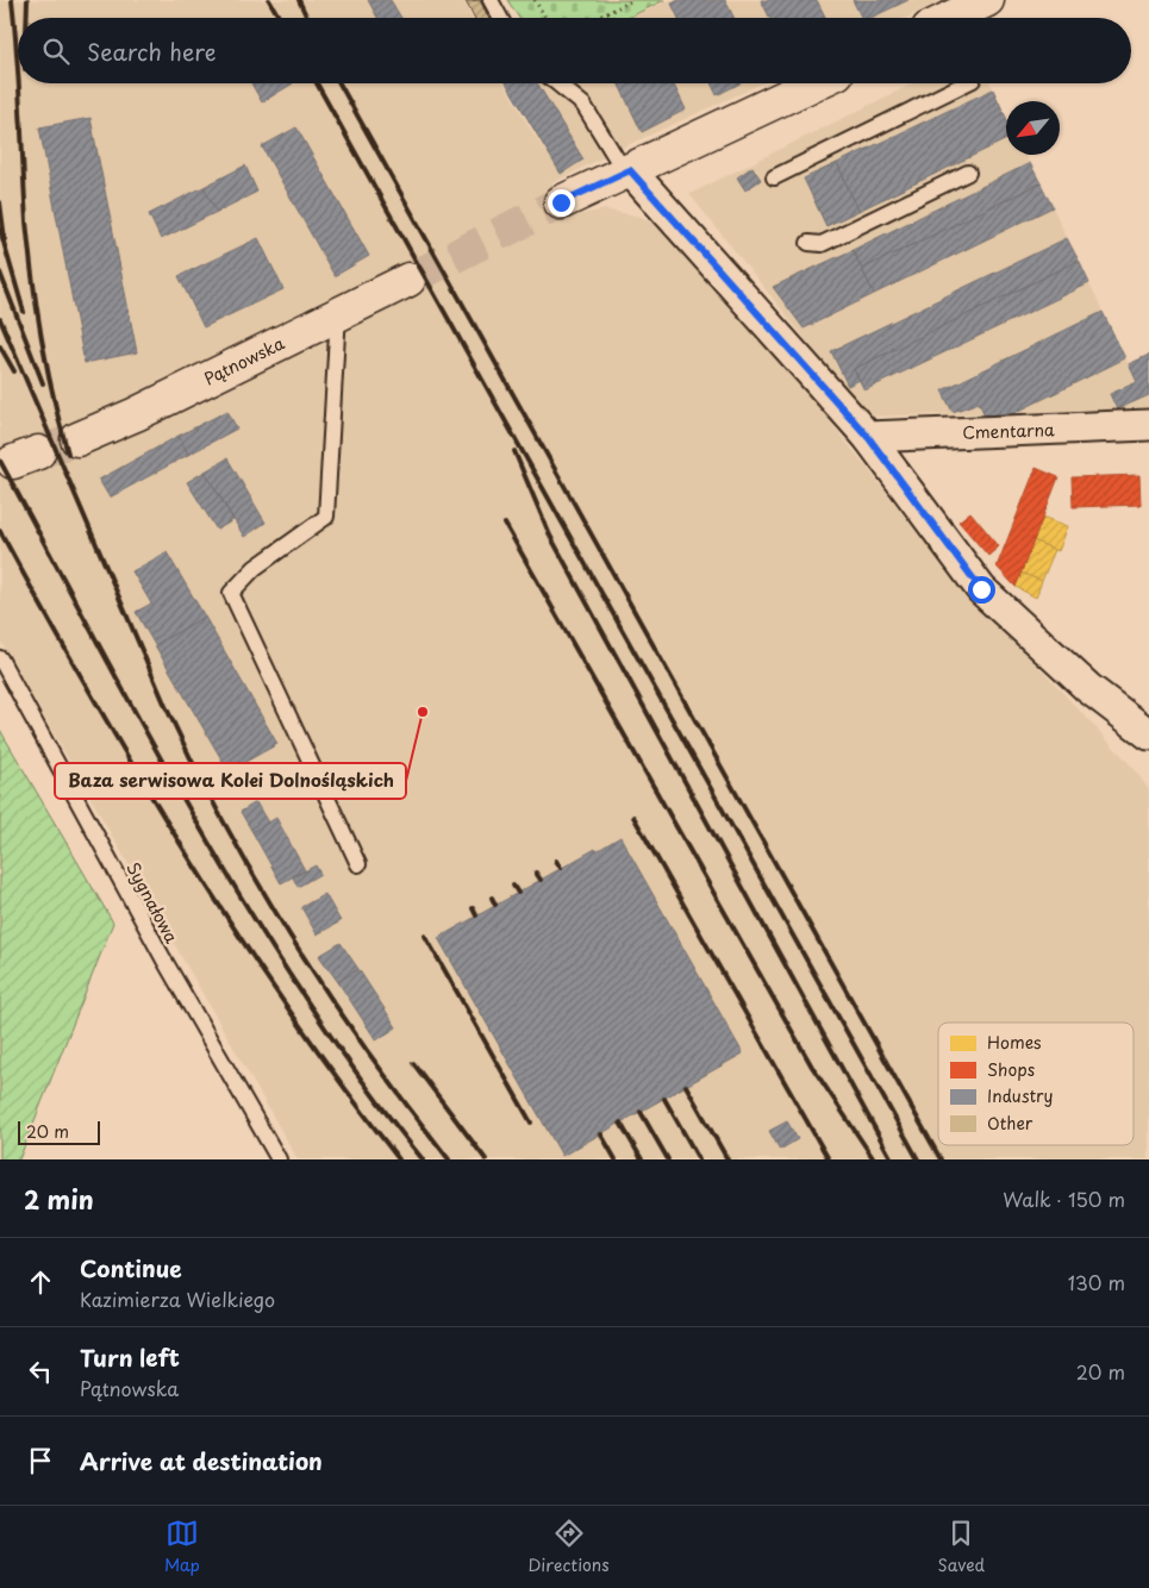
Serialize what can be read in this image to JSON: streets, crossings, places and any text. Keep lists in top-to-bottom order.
{
  "streets": {
    "street": ["Pątnowska", "Cmentarna"],
    "lane": ["Sygnałowa"]
  },
  "places": ["Baza serwisowa Kolei Dolnośląskich"],
  "legend": [
    "Homes",
    "Shops",
    "Industry",
    "Other"
  ],
  "scale_bar": "20 m",
  "north": "bottom left",
  "page": {
    "search": "Search here",
    "scale": "20 m",
    "heading": ["2 min", "Walk · 150 m"],
    "list": [
      ["Continue", "Kazimierza Wielkiego", "130 m"],
      ["Turn left", "Pątnowska", "20 m"],
      "Arrive at destination"
    ],
    "nav": ["Map", "Directions", "Saved"]
  }
}
